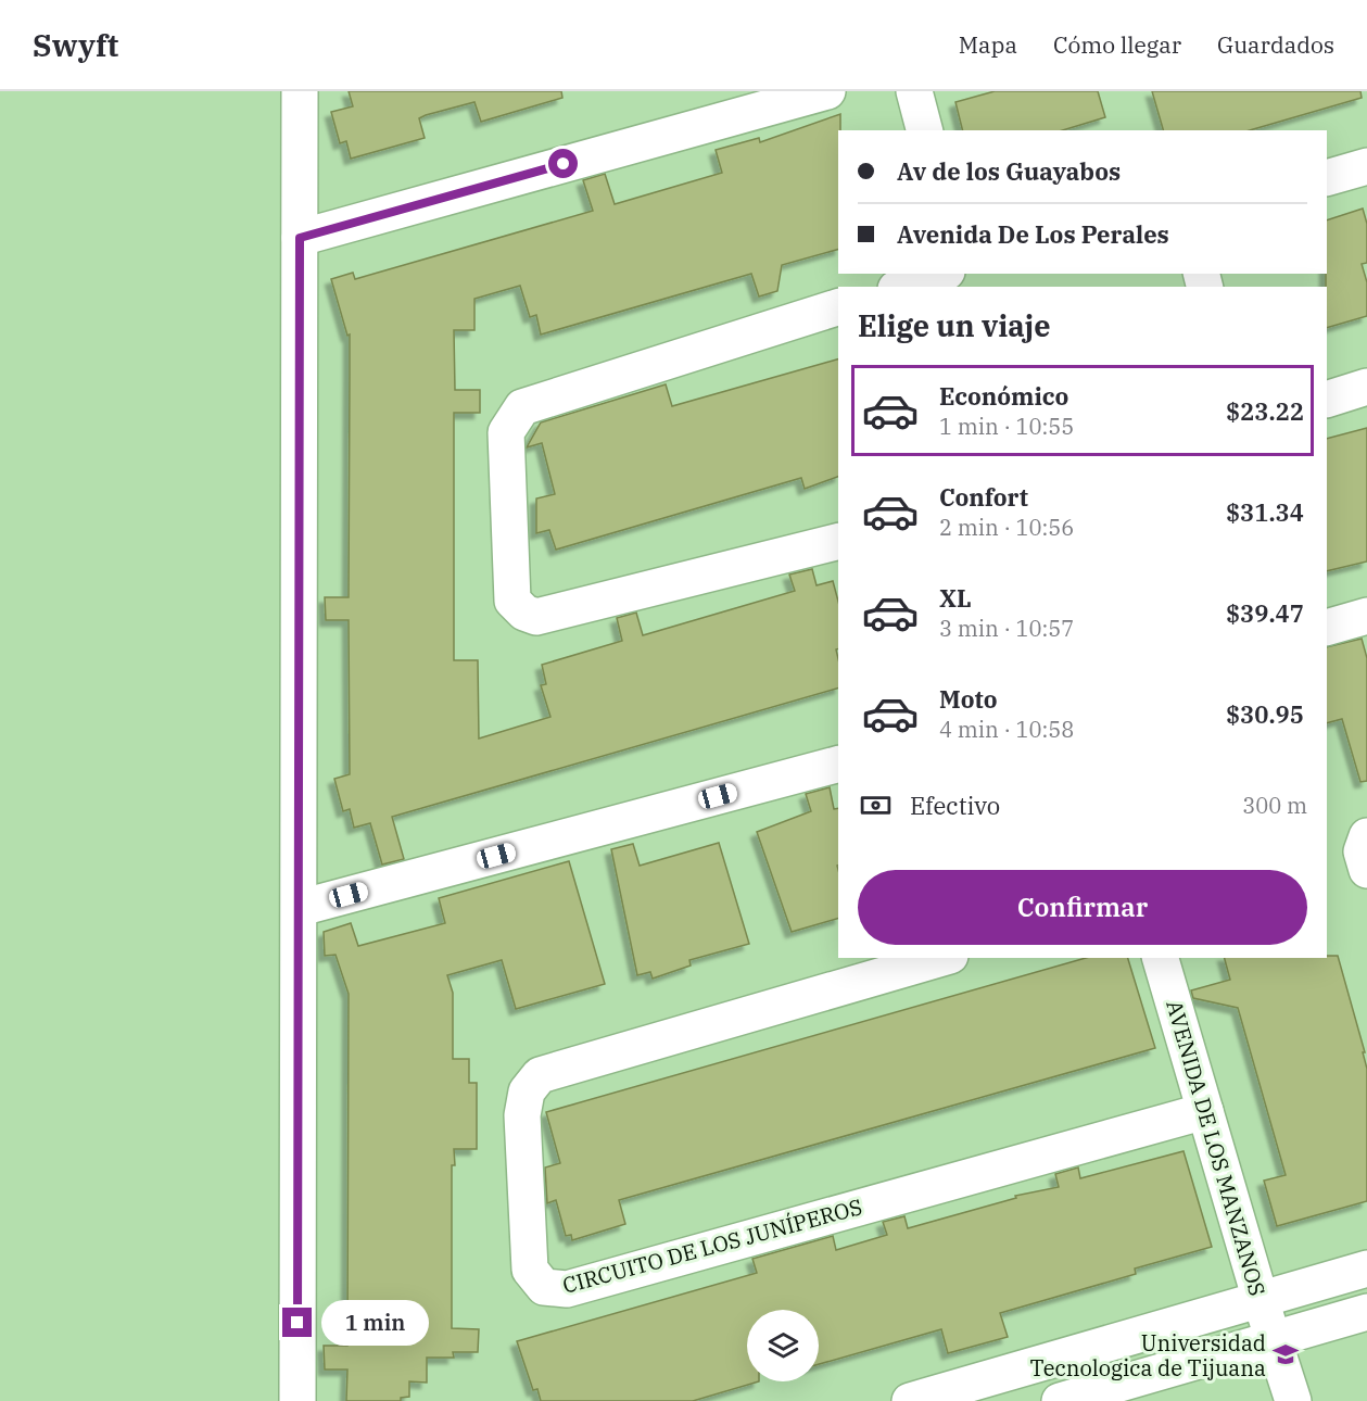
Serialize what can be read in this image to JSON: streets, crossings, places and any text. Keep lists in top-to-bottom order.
{
  "streets": {
    "street": ["AVENIDA DE LOS MANZANOS", "CIRCUITO DE LOS JUNÍPEROS"]
  },
  "crossings": [
    ["AVENIDA DE LOS MANZANOS", "CIRCUITO DE LOS JUNÍPEROS"]
  ],
  "places": {
    "school or university": ["Universidad Tecnologica de Tijuana"]
  },
  "page": {
    "header": "Swyft",
    "nav": ["Mapa", "Cómo llegar", "Guardados"],
    "banner": ["Av de los Guayabos", "Avenida De Los Perales"],
    "heading": "Elige un viaje",
    "list": [
      {
        "name": "Económico",
        "note": "1 min · 10:55",
        "value": "$23.22"
      },
      {
        "name": "Confort",
        "note": "2 min · 10:56",
        "value": "$31.34"
      },
      {
        "name": "XL",
        "note": "3 min · 10:57",
        "value": "$39.47"
      },
      {
        "name": "Moto",
        "note": "4 min · 10:58",
        "value": "$30.95"
      }
    ],
    "pay": ["Efectivo", "300 m"],
    "buttons": "Confirmar",
    "bubble": "1 min"
  }
}
